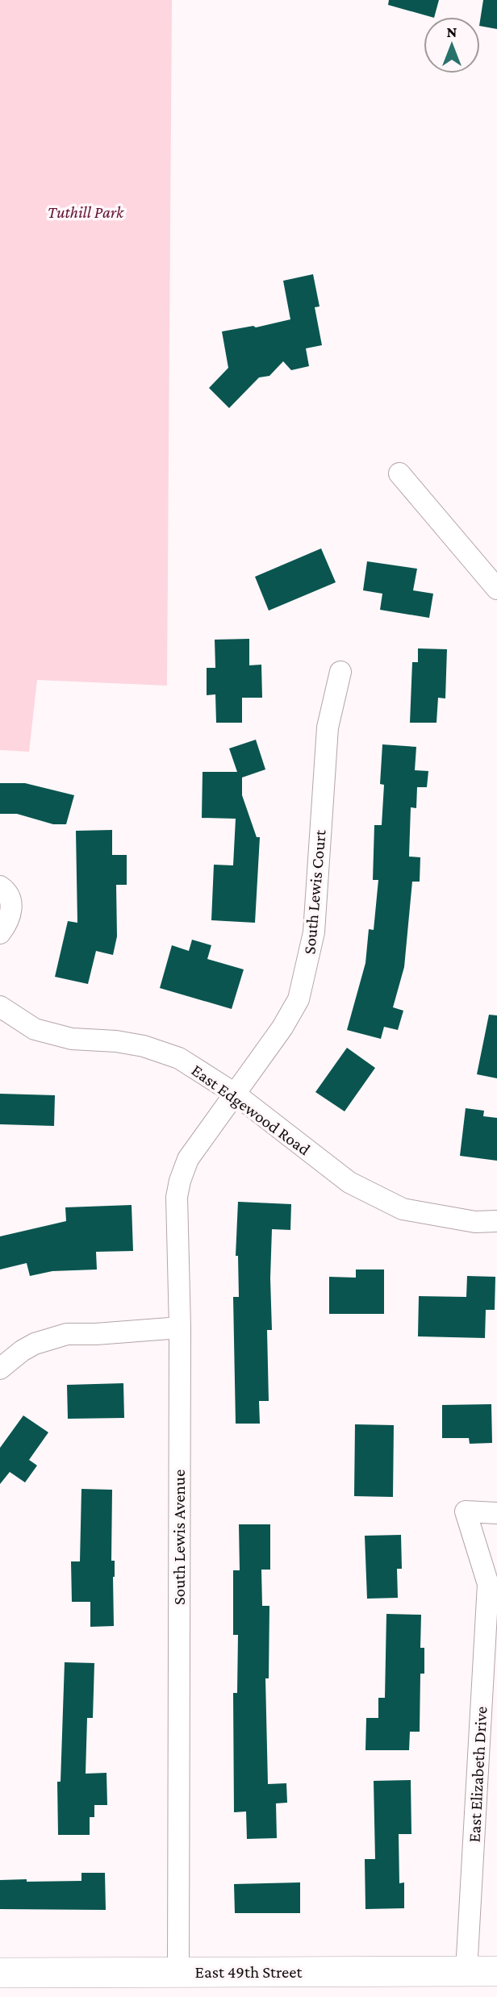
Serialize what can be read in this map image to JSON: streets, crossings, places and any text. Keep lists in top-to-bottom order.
{
  "streets": {
    "street": [
      "South Lewis Court",
      "East Edgewood Road",
      "South Lewis Avenue",
      "East Elizabeth Drive",
      "East 49th Street"
    ]
  },
  "crossings": [
    ["South Lewis Court", "East Edgewood Road"],
    ["South Lewis Court", "South Lewis Avenue"],
    ["East Edgewood Road", "South Lewis Avenue"],
    ["South Lewis Avenue", "East 49th Street"],
    ["East Elizabeth Drive", "East 49th Street"]
  ],
  "parks": ["Tuthill Park"],
  "north": "top"
}
